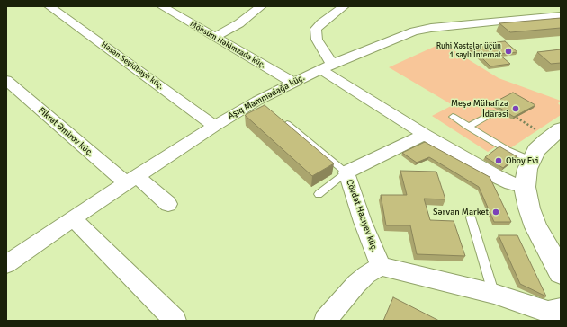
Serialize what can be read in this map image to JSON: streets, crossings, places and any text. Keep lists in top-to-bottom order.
{
  "streets": {
    "street": [
      "Möhsüm Həkimzadə küç.",
      "Həsən Seyidbəyli küç.",
      "Aşıq Məmmədağa küç.",
      "Fikrət Əmirov küç.",
      "Cövdət Hacıyev küç."
    ]
  },
  "crossings": [
    ["Möhsüm Həkimzadə küç.", "Aşıq Məmmədağa küç."],
    ["Həsən Seyidbəyli küç.", "Aşıq Məmmədağa küç."],
    ["Aşıq Məmmədağa küç.", "Fikrət Əmirov küç."]
  ],
  "places": [
    "Ruhi Xəstələr üçün 1 saylı İnternat",
    "Meşə Mühafizə İdarəsi",
    "Oboy Evi",
    "Sərvan Market"
  ]
}
